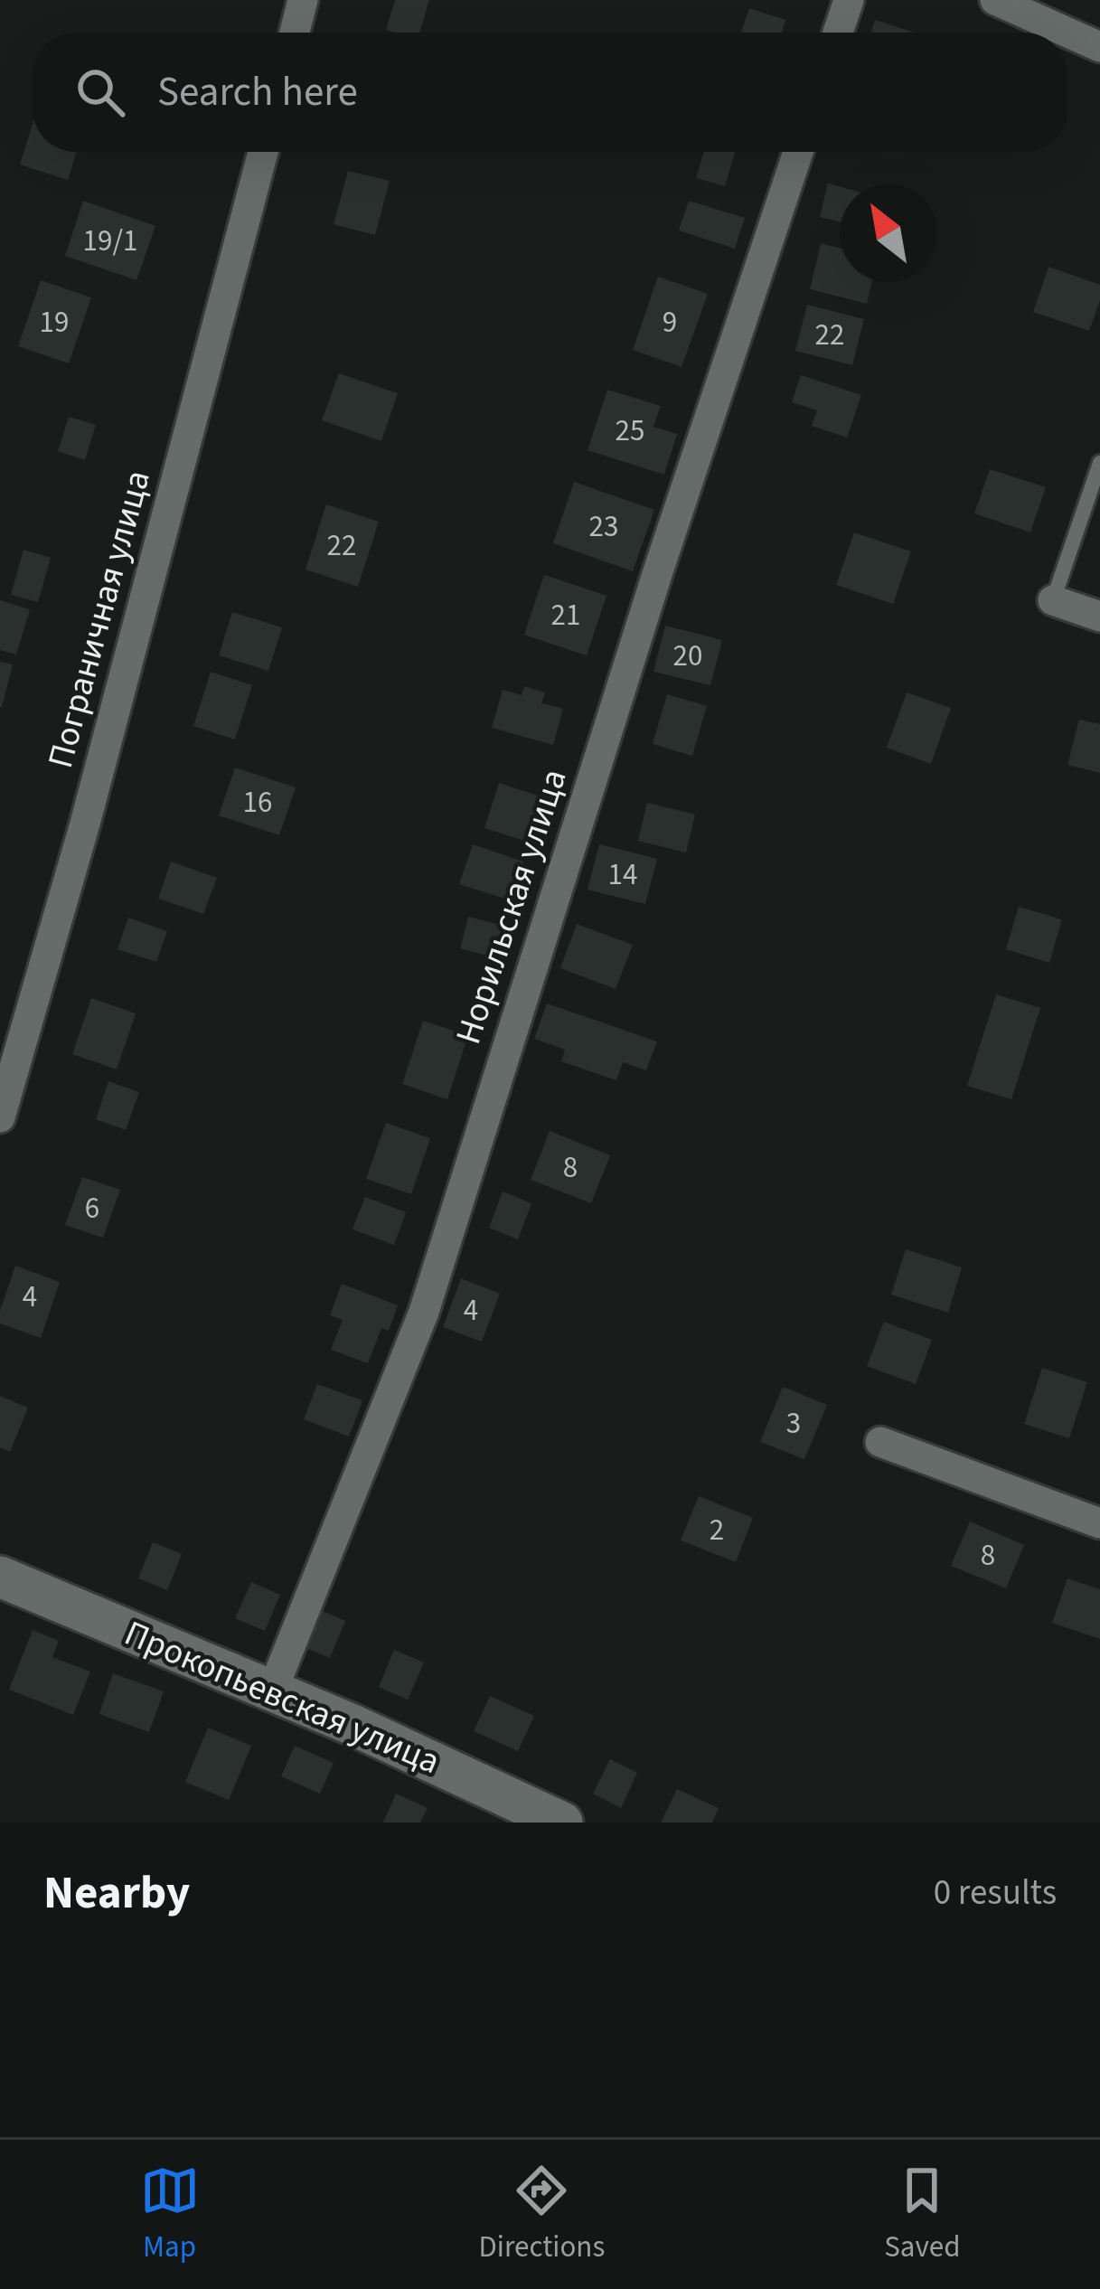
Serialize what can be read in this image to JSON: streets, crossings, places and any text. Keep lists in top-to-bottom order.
{
  "streets": {
    "main road": ["Прокопьевская улица"],
    "street": ["Пограничная улица", "Норильская улица"]
  },
  "crossings": [
    ["Норильская улица", "Прокопьевская улица"]
  ],
  "house_numbers": [
    "19/1",
    "19",
    "9",
    "22",
    "25",
    "23",
    "22",
    "21",
    "20",
    "16",
    "14",
    "8",
    "6",
    "4",
    "4",
    "3",
    "2",
    "8"
  ],
  "north": "top left",
  "page": {
    "search": "Search here",
    "heading": ["Nearby", "0 results"],
    "nav": ["Map", "Directions", "Saved"]
  }
}
